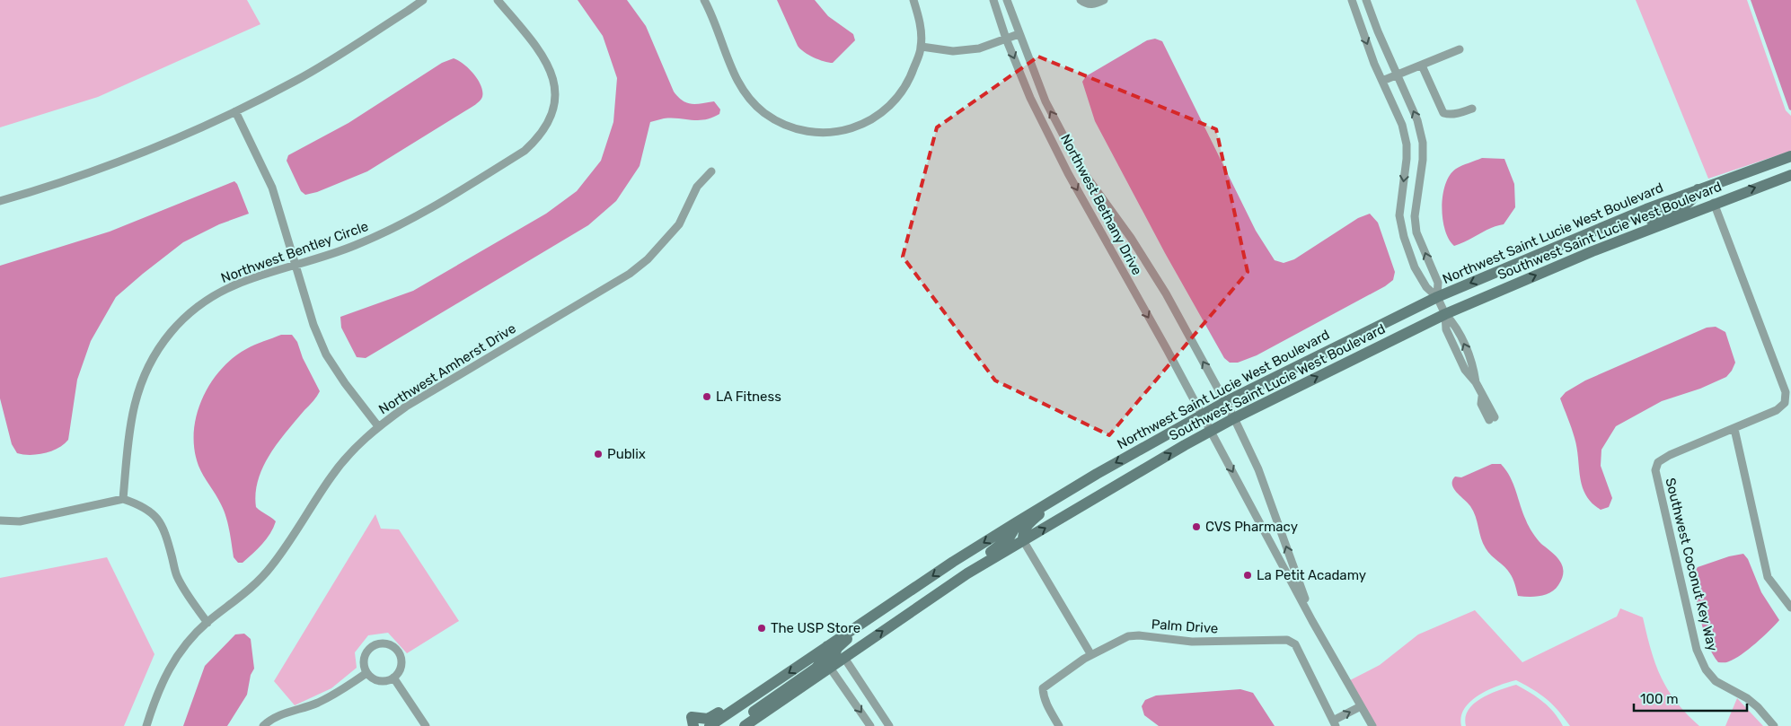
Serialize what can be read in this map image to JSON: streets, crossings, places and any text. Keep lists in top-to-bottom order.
{
  "streets": {
    "main road": ["Southwest Saint Lucie West Boulevard", "Northwest Saint Lucie West Boulevard"],
    "street": [
      "Northwest Bethany Drive",
      "Northwest Bentley Circle",
      "Northwest Amherst Drive",
      "Southwest Coconut Key Way",
      "Palm Drive"
    ]
  },
  "crossings": [
    ["Northwest Bethany Drive", "Southwest Saint Lucie West Boulevard"],
    ["Northwest Bethany Drive", "Northwest Saint Lucie West Boulevard"],
    ["Southwest Saint Lucie West Boulevard", "Southwest Coconut Key Way"]
  ],
  "one_way": ["Southwest Saint Lucie West Boulevard"],
  "places": [
    "LA Fitness",
    "Publix",
    "CVS Pharmacy",
    "La Petit Acadamy",
    "The USP Store"
  ],
  "scale_bar": "100 m"
}
